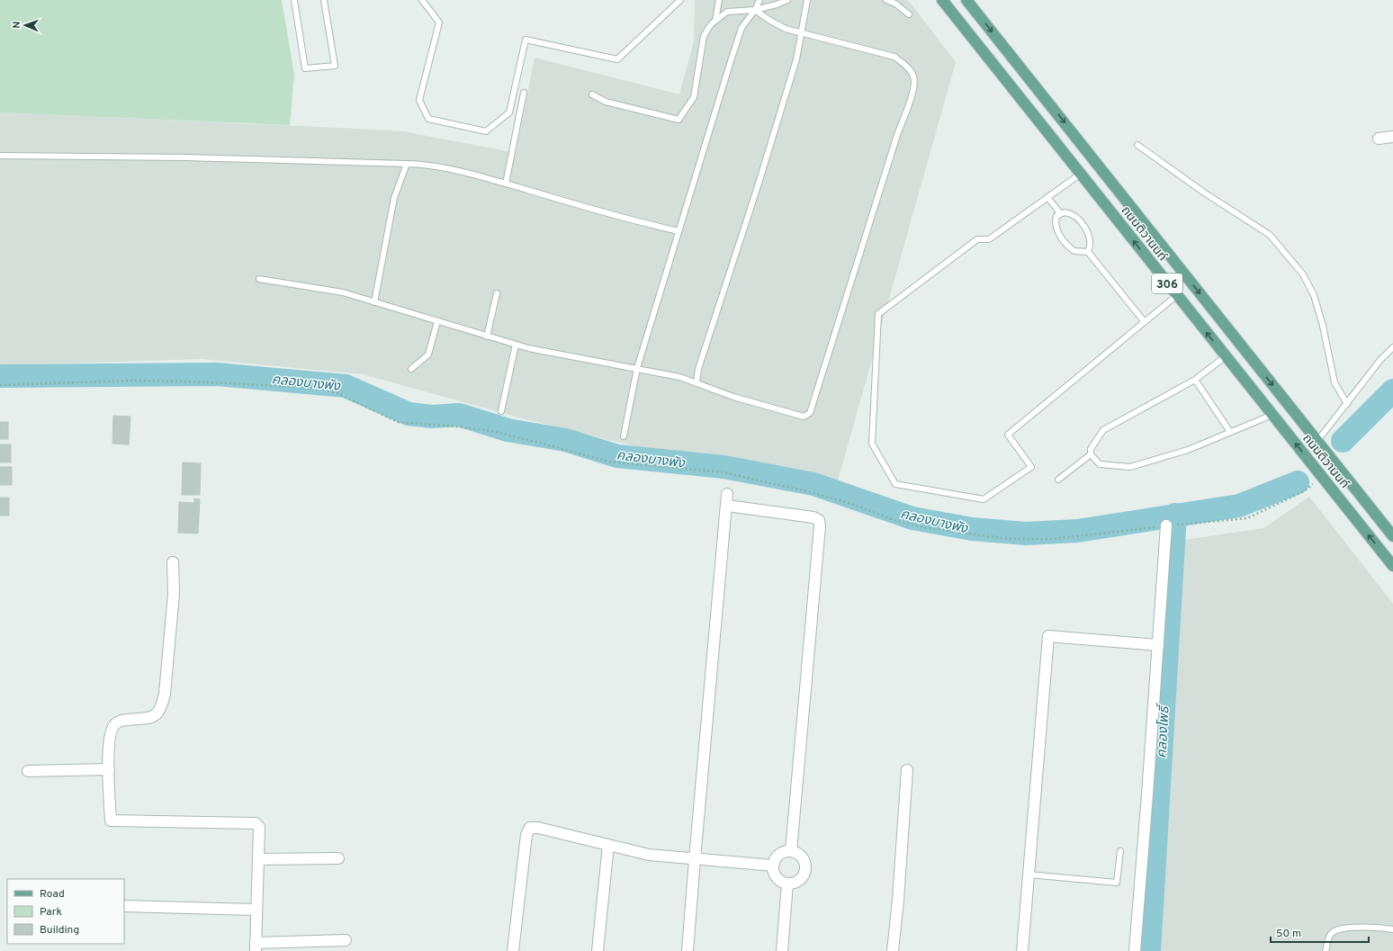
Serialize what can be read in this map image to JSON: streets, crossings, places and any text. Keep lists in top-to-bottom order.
{
  "streets": {
    "main road": ["ถนนติวานนท์", "306"]
  },
  "water": ["คลองบางพัง", "คลองโพธิ์"],
  "legend": ["Road", "Park", "Building"],
  "scale_bar": "50 m",
  "north": "left"
}
